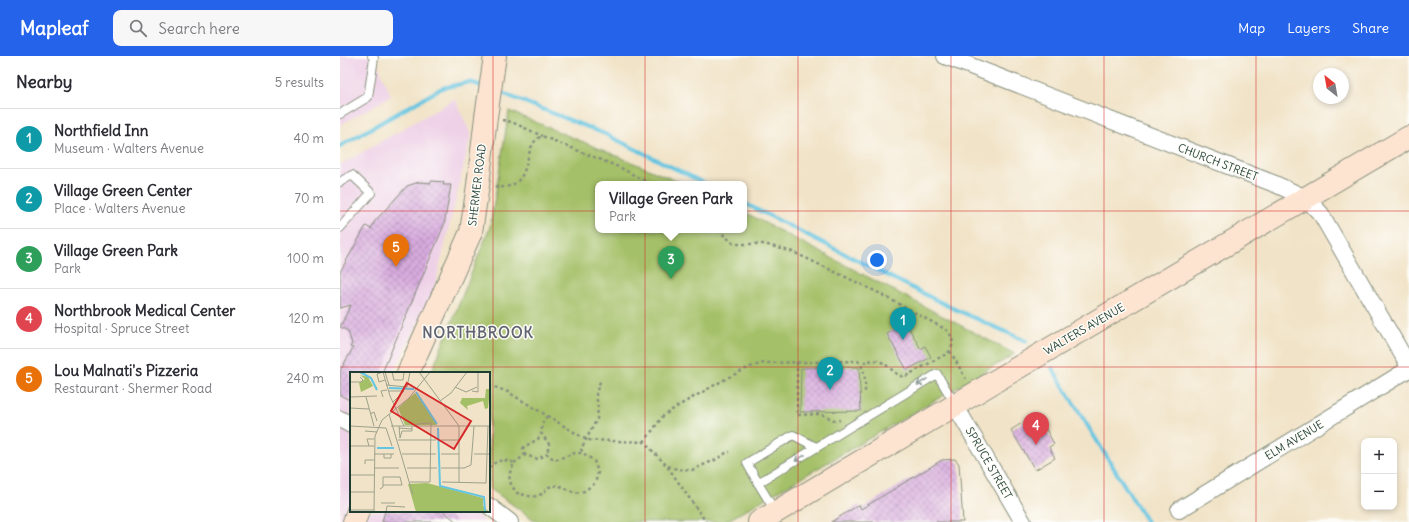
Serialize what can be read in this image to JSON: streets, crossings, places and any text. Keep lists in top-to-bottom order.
{
  "streets": {
    "street": [
      "CHURCH STREET",
      "SHERMER ROAD",
      "WALTERS AVENUE",
      "ELM AVENUE",
      "SPRUCE STREET"
    ]
  },
  "crossings": [
    ["CHURCH STREET", "WALTERS AVENUE"],
    ["WALTERS AVENUE", "SPRUCE STREET"]
  ],
  "districts": ["NORTHBROOK"],
  "north": "top left",
  "page": {
    "header": "Mapleaf",
    "search": "Search here",
    "nav": ["Map", "Layers", "Share"],
    "heading": ["Nearby", "5 results"],
    "list": [
      {
        "mark": "1",
        "name": "Northfield Inn",
        "note": "Museum · Walters Avenue",
        "value": "40 m"
      },
      {
        "mark": "2",
        "name": "Village Green Center",
        "note": "Place · Walters Avenue",
        "value": "70 m"
      },
      {
        "mark": "3",
        "name": "Village Green Park",
        "note": "Park",
        "value": "100 m"
      },
      {
        "mark": "4",
        "name": "Northbrook Medical Center",
        "note": "Hospital · Spruce Street",
        "value": "120 m"
      },
      {
        "mark": "5",
        "name": "Lou Malnati's Pizzeria",
        "note": "Restaurant · Shermer Road",
        "value": "240 m"
      }
    ],
    "popup": ["Village Green Park", "Park"],
    "pins": [
      "5",
      "3",
      "1",
      "2",
      "4"
    ],
    "map_buttons": ["+", "−"]
  }
}
